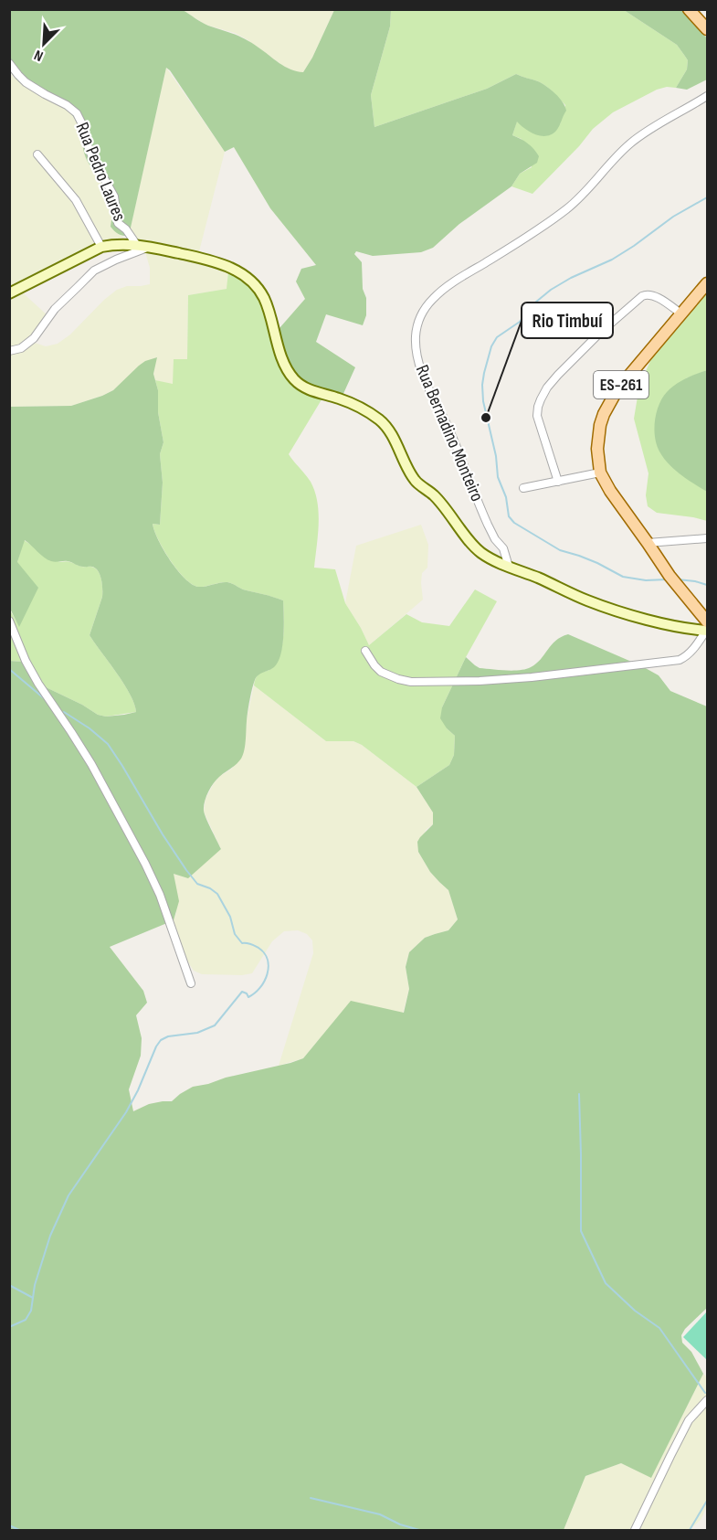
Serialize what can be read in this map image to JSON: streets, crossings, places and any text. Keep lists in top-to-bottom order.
{
  "streets": {
    "main road": ["ES-261"],
    "street": ["Rua Pedro Laures", "Rua Bernadino Monteiro"]
  },
  "places": ["Rio Timbuí"],
  "north": "bottom left"
}
